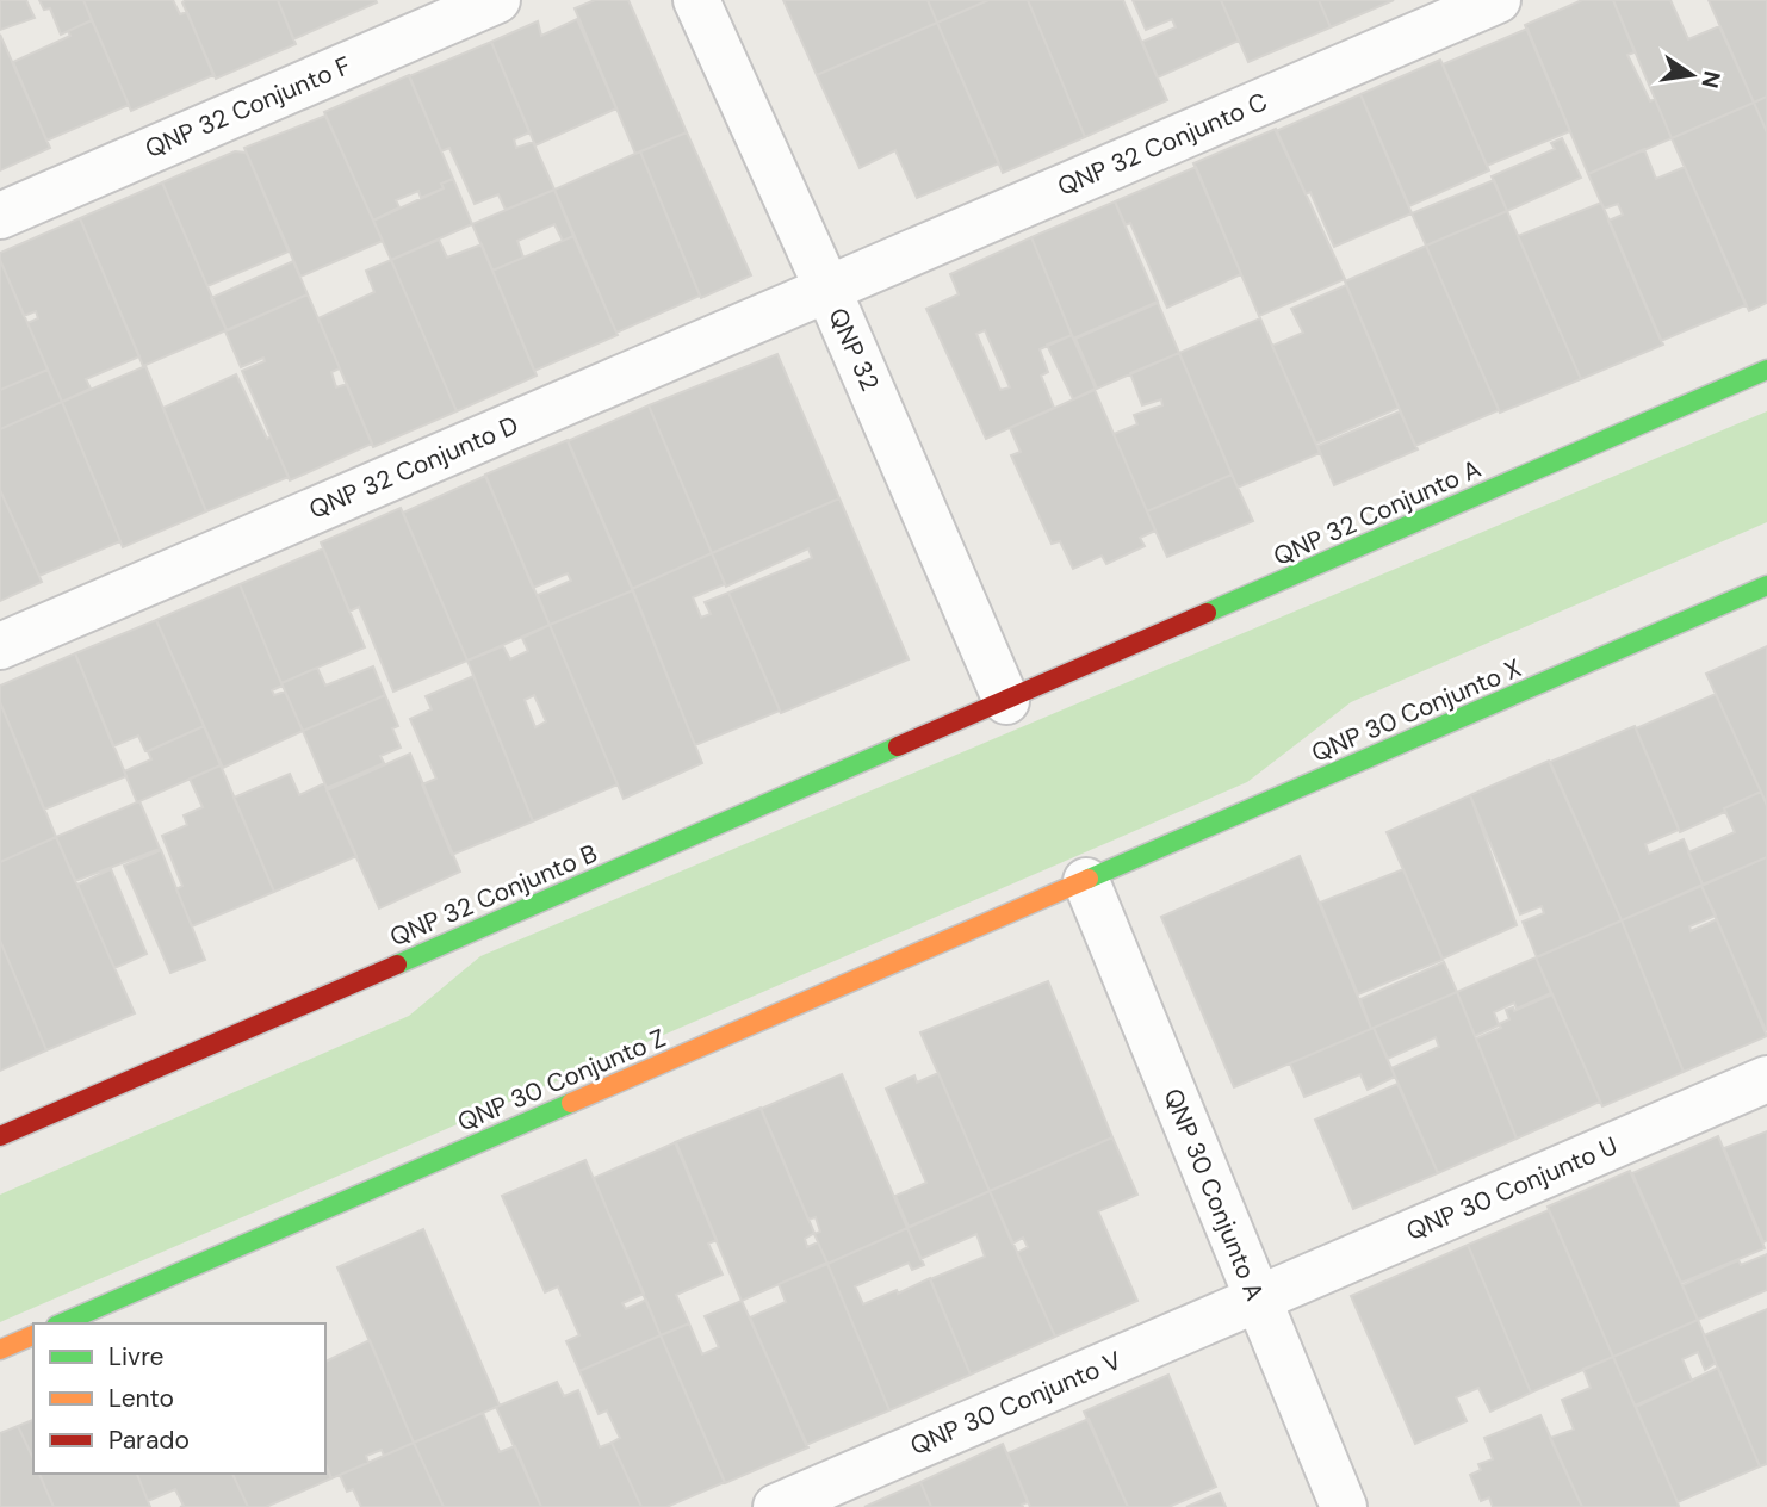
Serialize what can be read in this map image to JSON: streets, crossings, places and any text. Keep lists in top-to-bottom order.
{
  "streets": {
    "street": [
      "QNP 32 Conjunto F",
      "QNP 32 Conjunto C",
      "QNP 32",
      "QNP 32 Conjunto D",
      "QNP 32 Conjunto A",
      "QNP 30 Conjunto X",
      "QNP 32 Conjunto B",
      "QNP 30 Conjunto Z",
      "QNP 30 Conjunto U",
      "QNP 30 Conjunto A",
      "QNP 30 Conjunto V"
    ]
  },
  "crossings": [
    ["QNP 32 Conjunto C", "QNP 32"],
    ["QNP 32 Conjunto C", "QNP 32 Conjunto D"],
    ["QNP 32", "QNP 32 Conjunto D"],
    ["QNP 32", "QNP 32 Conjunto A"],
    ["QNP 32", "QNP 32 Conjunto B"],
    ["QNP 32 Conjunto A", "QNP 32 Conjunto B"],
    ["QNP 30 Conjunto X", "QNP 30 Conjunto Z"],
    ["QNP 30 Conjunto X", "QNP 30 Conjunto A"],
    ["QNP 30 Conjunto Z", "QNP 30 Conjunto A"],
    ["QNP 30 Conjunto U", "QNP 30 Conjunto A"],
    ["QNP 30 Conjunto U", "QNP 30 Conjunto V"],
    ["QNP 30 Conjunto A", "QNP 30 Conjunto V"]
  ],
  "legend": ["Livre", "Lento", "Parado"],
  "north": "right"
}
